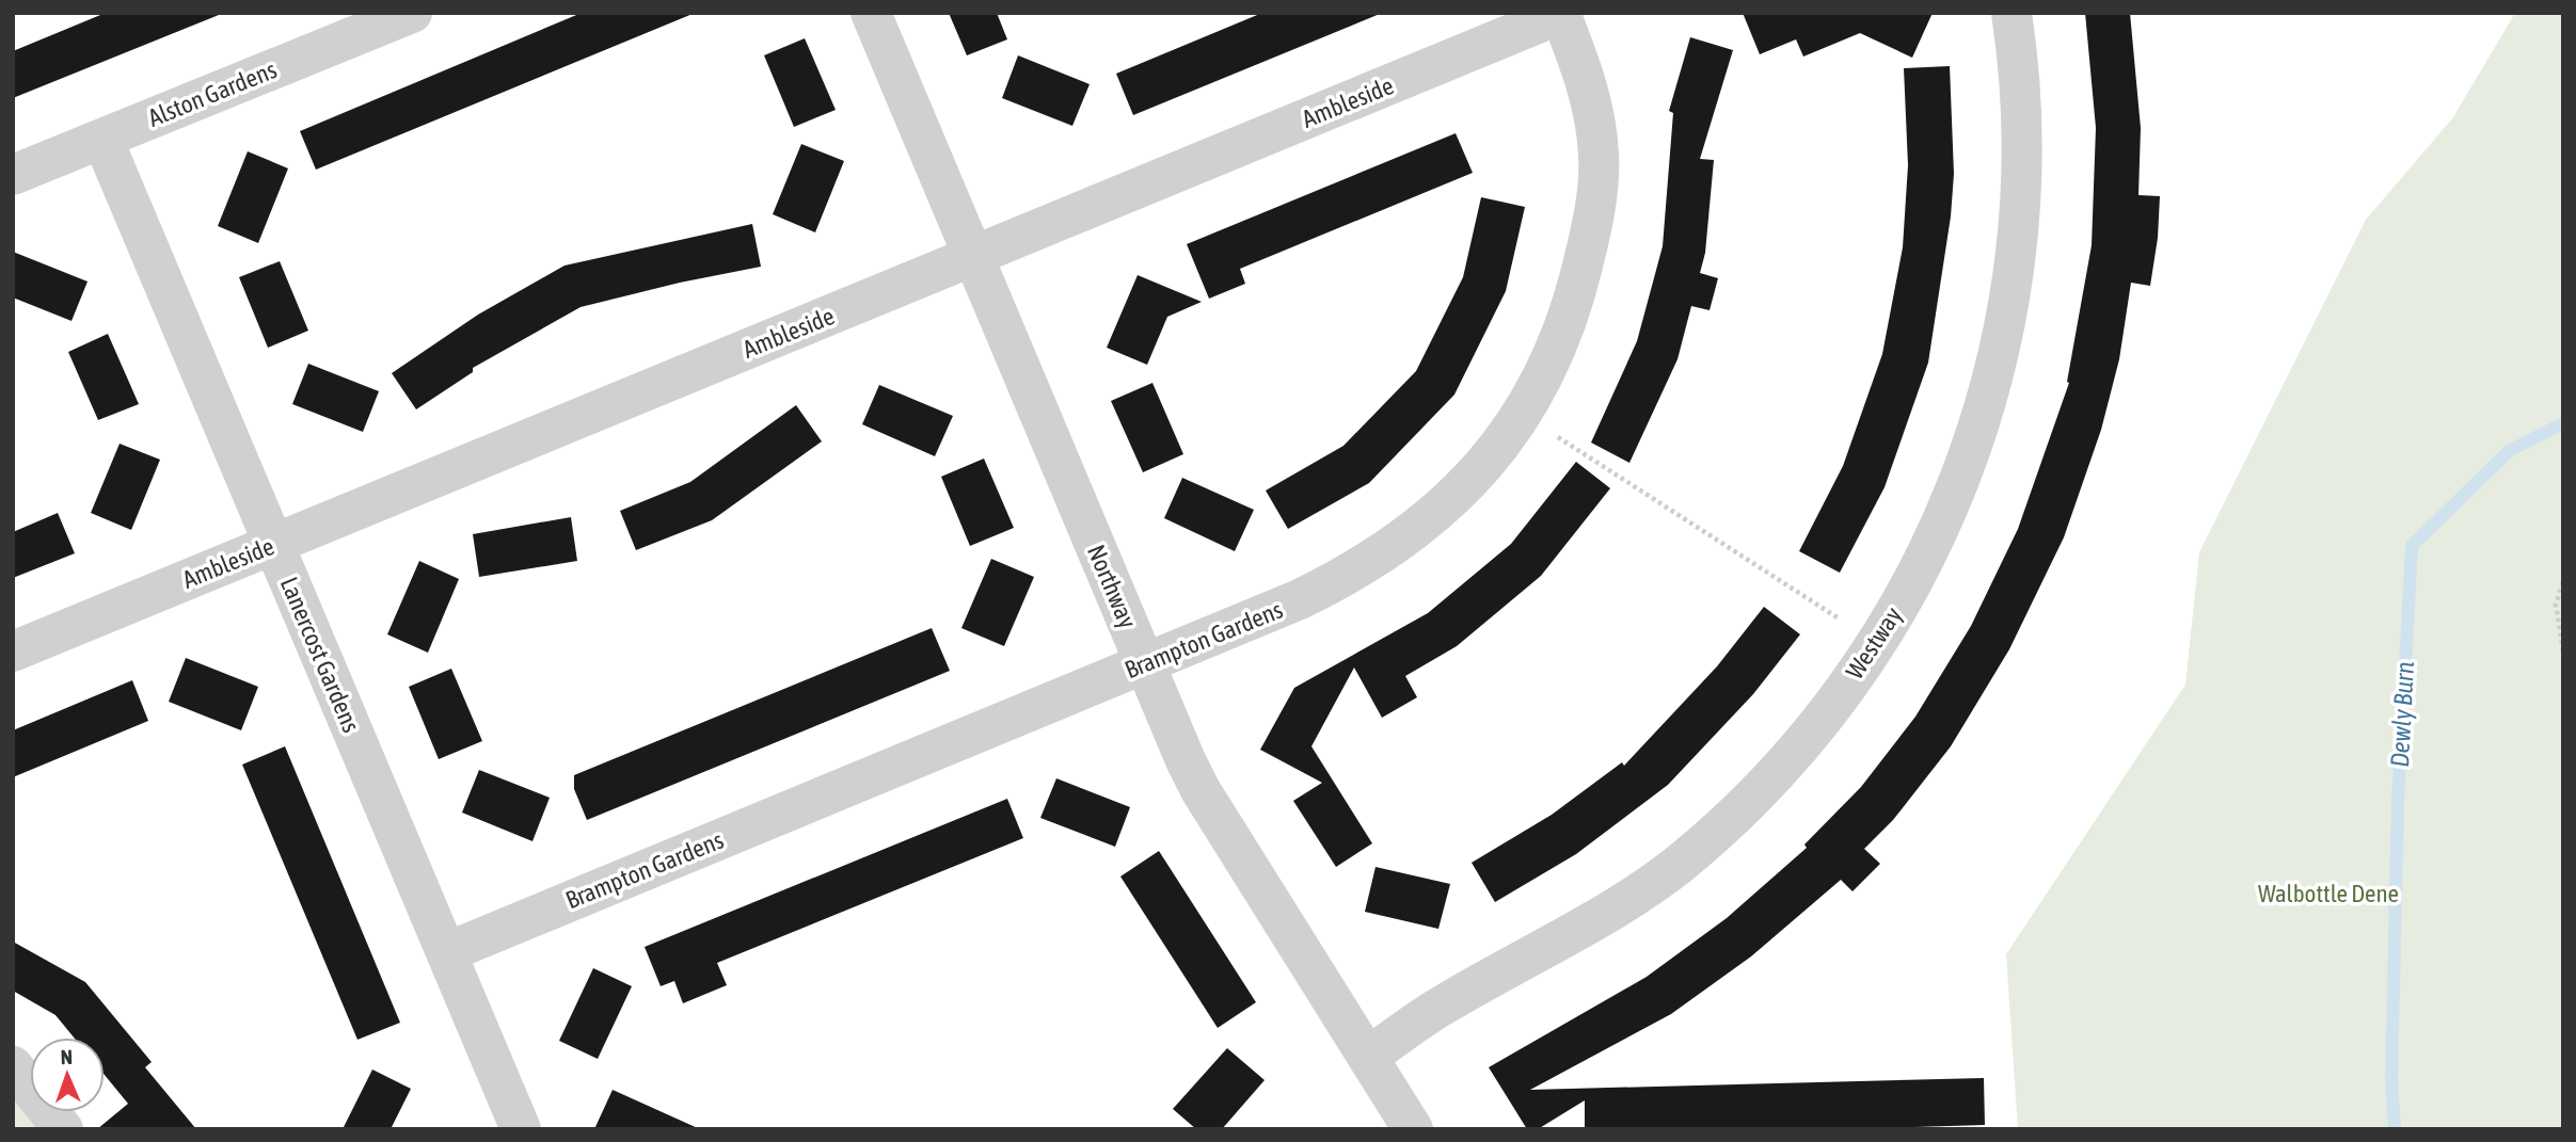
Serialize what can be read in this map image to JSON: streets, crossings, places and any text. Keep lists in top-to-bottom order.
{
  "streets": {
    "street": [
      "Alston Gardens",
      "Ambleside",
      "Northway",
      "Brampton Gardens",
      "Westway",
      "Lanercost Gardens"
    ]
  },
  "crossings": [
    ["Alston Gardens", "Lanercost Gardens"],
    ["Ambleside", "Northway"],
    ["Ambleside", "Brampton Gardens"],
    ["Ambleside", "Lanercost Gardens"],
    ["Northway", "Brampton Gardens"],
    ["Northway", "Westway"],
    ["Brampton Gardens", "Lanercost Gardens"]
  ],
  "water": ["Dewly Burn"],
  "parks": ["Walbottle Dene"],
  "north": "top"
}
